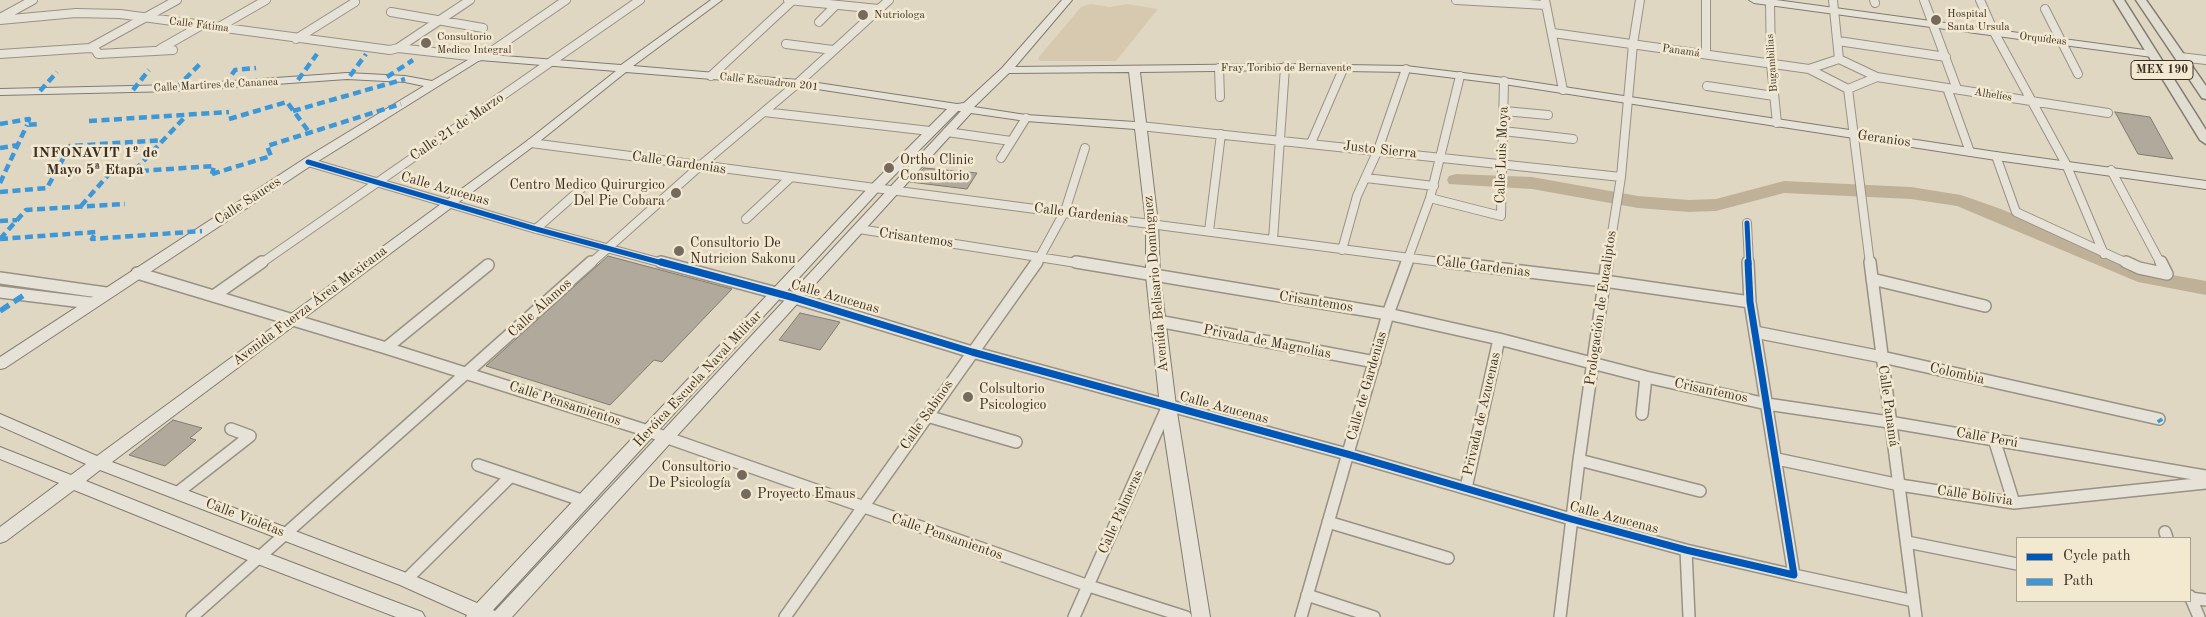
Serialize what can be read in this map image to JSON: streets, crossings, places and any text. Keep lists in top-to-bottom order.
{
  "streets": {
    "main road": ["MEX 190"],
    "street": [
      "Calle Fátima",
      "Orquídeas",
      "Panamá",
      "Bugambilias",
      "Fray Toribio de Bernavente",
      "Calle Escuadron 201",
      "Calle Martires de Cananea",
      "Alhelies",
      "Calle 21 de Marzo",
      "Geranios",
      "Justo Sierra",
      "Calle Luis Moya",
      "Calle Gardenias",
      "Calle Azucenas",
      "Calle Sauces",
      "Crisantemos",
      "Avenida Belisario Domínguez",
      "Avenida Fuerza Área Mexicana",
      "Calle Álamos",
      "Prologación de Eucaliptos",
      "Privada de Magnolias",
      "Colombia",
      "Heróica Escuela Naval Militar",
      "Calle de Gardenias",
      "Calle Pensamientos",
      "Calle Panamá",
      "Privada de Azucenas",
      "Calle Sabinos",
      "Calle Perú",
      "Calle Bolivia",
      "Calle Palmeras",
      "Calle Violetas"
    ]
  },
  "crossings": [
    ["Calle Fátima", "Calle Escuadron 201"],
    ["Orquídeas", "Bugambilias"],
    ["Orquídeas", "MEX 190"],
    ["Panamá", "Bugambilias"],
    ["Panamá", "Prologación de Eucaliptos"],
    ["Bugambilias", "Geranios"],
    ["Fray Toribio de Bernavente", "Geranios"],
    ["Fray Toribio de Bernavente", "Calle Luis Moya"],
    ["Fray Toribio de Bernavente", "Avenida Belisario Domínguez"],
    ["Fray Toribio de Bernavente", "Heróica Escuela Naval Militar"],
    ["Fray Toribio de Bernavente", "Calle de Gardenias"],
    ["Calle Escuadron 201", "Calle 21 de Marzo"],
    ["Calle Escuadron 201", "Justo Sierra"],
    ["Calle Escuadron 201", "Calle Sauces"],
    ["Calle Escuadron 201", "Avenida Belisario Domínguez"],
    ["Calle Escuadron 201", "Avenida Fuerza Área Mexicana"],
    ["Calle Escuadron 201", "Calle Álamos"],
    ["Calle Escuadron 201", "Heróica Escuela Naval Militar"],
    ["Calle Martires de Cananea", "Calle Sauces"],
    ["Calle 21 de Marzo", "Calle Azucenas"],
    ["Calle 21 de Marzo", "Calle Pensamientos"],
    ["Geranios", "Prologación de Eucaliptos"],
    ["Geranios", "Calle Panamá"],
    ["Justo Sierra", "Calle Luis Moya"],
    ["Justo Sierra", "Avenida Belisario Domínguez"],
    ["Justo Sierra", "Prologación de Eucaliptos"],
    ["Justo Sierra", "Calle de Gardenias"],
    ["Calle Luis Moya", "Calle de Gardenias"],
    ["Calle Gardenias", "Avenida Belisario Domínguez"],
    ["Calle Gardenias", "Avenida Fuerza Área Mexicana"],
    ["Calle Gardenias", "Calle Álamos"],
    ["Calle Gardenias", "Prologación de Eucaliptos"],
    ["Calle Gardenias", "Heróica Escuela Naval Militar"],
    ["Calle Gardenias", "Calle de Gardenias"],
    ["Calle Gardenias", "Calle Sabinos"],
    ["Calle Azucenas", "Calle Sauces"],
    ["Calle Azucenas", "Avenida Belisario Domínguez"],
    ["Calle Azucenas", "Avenida Fuerza Área Mexicana"],
    ["Calle Azucenas", "Calle Álamos"],
    ["Calle Azucenas", "Prologación de Eucaliptos"],
    ["Calle Azucenas", "Heróica Escuela Naval Militar"],
    ["Calle Azucenas", "Calle de Gardenias"],
    ["Calle Azucenas", "Calle Panamá"],
    ["Calle Azucenas", "Privada de Azucenas"],
    ["Calle Azucenas", "Calle Sabinos"],
    ["Calle Azucenas", "Calle Palmeras"],
    ["Calle Sauces", "Calle Pensamientos"],
    ["Crisantemos", "Avenida Belisario Domínguez"],
    ["Crisantemos", "Prologación de Eucaliptos"],
    ["Crisantemos", "Heróica Escuela Naval Militar"],
    ["Crisantemos", "Calle de Gardenias"],
    ["Crisantemos", "Privada de Azucenas"],
    ["Crisantemos", "Calle Sabinos"],
    ["Crisantemos", "Calle Perú"],
    ["Avenida Belisario Domínguez", "Privada de Magnolias"],
    ["Avenida Belisario Domínguez", "Calle Palmeras"],
    ["Avenida Fuerza Área Mexicana", "Calle Pensamientos"],
    ["Avenida Fuerza Área Mexicana", "Calle Violetas"],
    ["Calle Álamos", "Calle Pensamientos"],
    ["Calle Álamos", "Calle Violetas"],
    ["Privada de Magnolias", "Calle de Gardenias"],
    ["Colombia", "Calle Panamá"],
    ["Heróica Escuela Naval Militar", "Calle Pensamientos"],
    ["Heróica Escuela Naval Militar", "Calle Violetas"],
    ["Calle Pensamientos", "Calle Sabinos"],
    ["Calle Pensamientos", "Calle Palmeras"],
    ["Calle Panamá", "Calle Perú"],
    ["Calle Panamá", "Calle Bolivia"]
  ],
  "districts": ["INFONAVIT 1º de Mayo 5ª Etapa"],
  "places": [
    "Nutriologa",
    "Hospital Santa Ursula",
    "Consultorio Medico Integral",
    "Ortho Clinic Consultorio",
    "Centro Medico Quirurgico Del Pie Cobara",
    "Consultorio De Nutricion Sakonu",
    "Colsultorio Psicologico",
    "Consultorio De Psicología",
    "Proyecto Emaus"
  ],
  "legend": ["Cycle path", "Path"]
}
